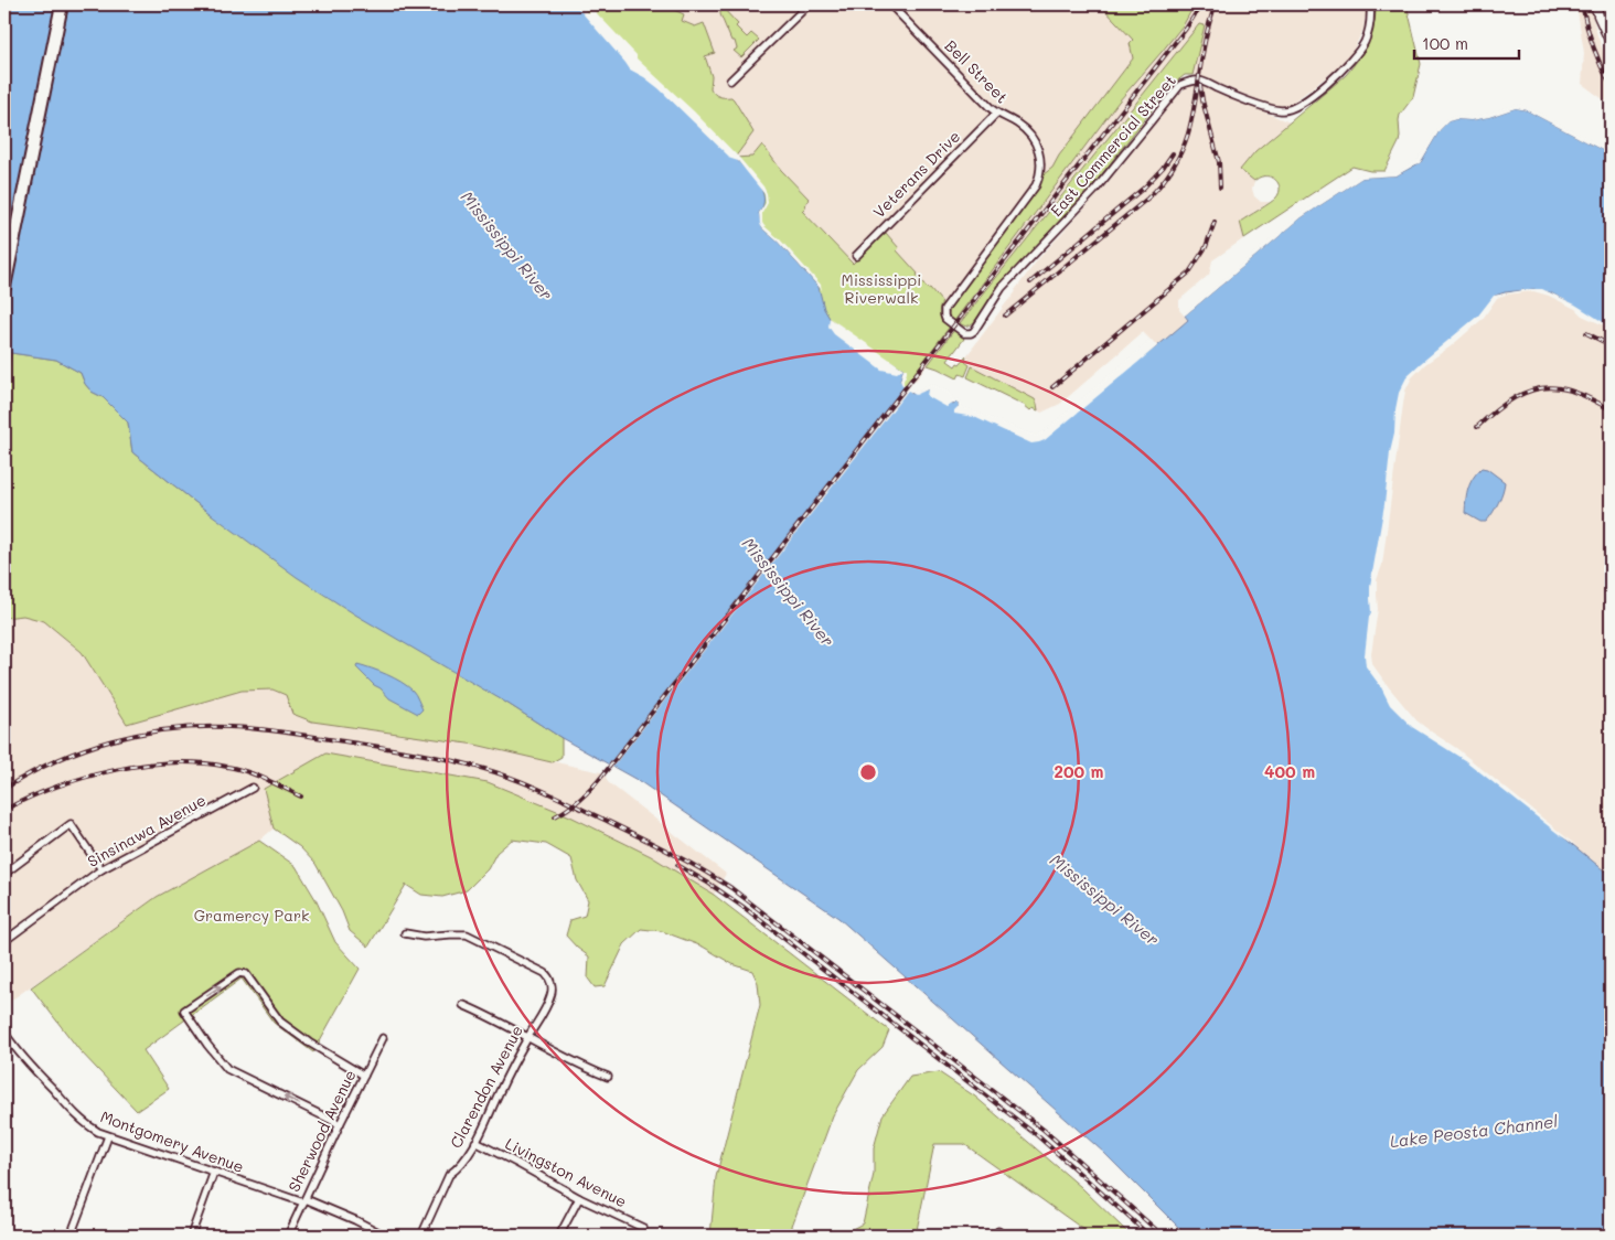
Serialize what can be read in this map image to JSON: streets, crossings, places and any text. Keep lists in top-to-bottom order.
{
  "streets": {
    "street": [
      "Bell Street",
      "East Commercial Street",
      "Veterans Drive",
      "Sinsinawa Avenue",
      "Clarendon Avenue",
      "Sherwood Avenue",
      "Montgomery Avenue",
      "Livingston Avenue"
    ]
  },
  "crossings": [
    ["Bell Street", "East Commercial Street"],
    ["Bell Street", "Veterans Drive"],
    ["Clarendon Avenue", "Livingston Avenue"],
    ["Sherwood Avenue", "Montgomery Avenue"]
  ],
  "water": ["Mississippi River", "Lake Peosta Channel"],
  "parks": ["Mississippi Riverwalk", "Gramercy Park"],
  "scale_bar": "100 m",
  "rings": ["200 m", "400 m"]
}
